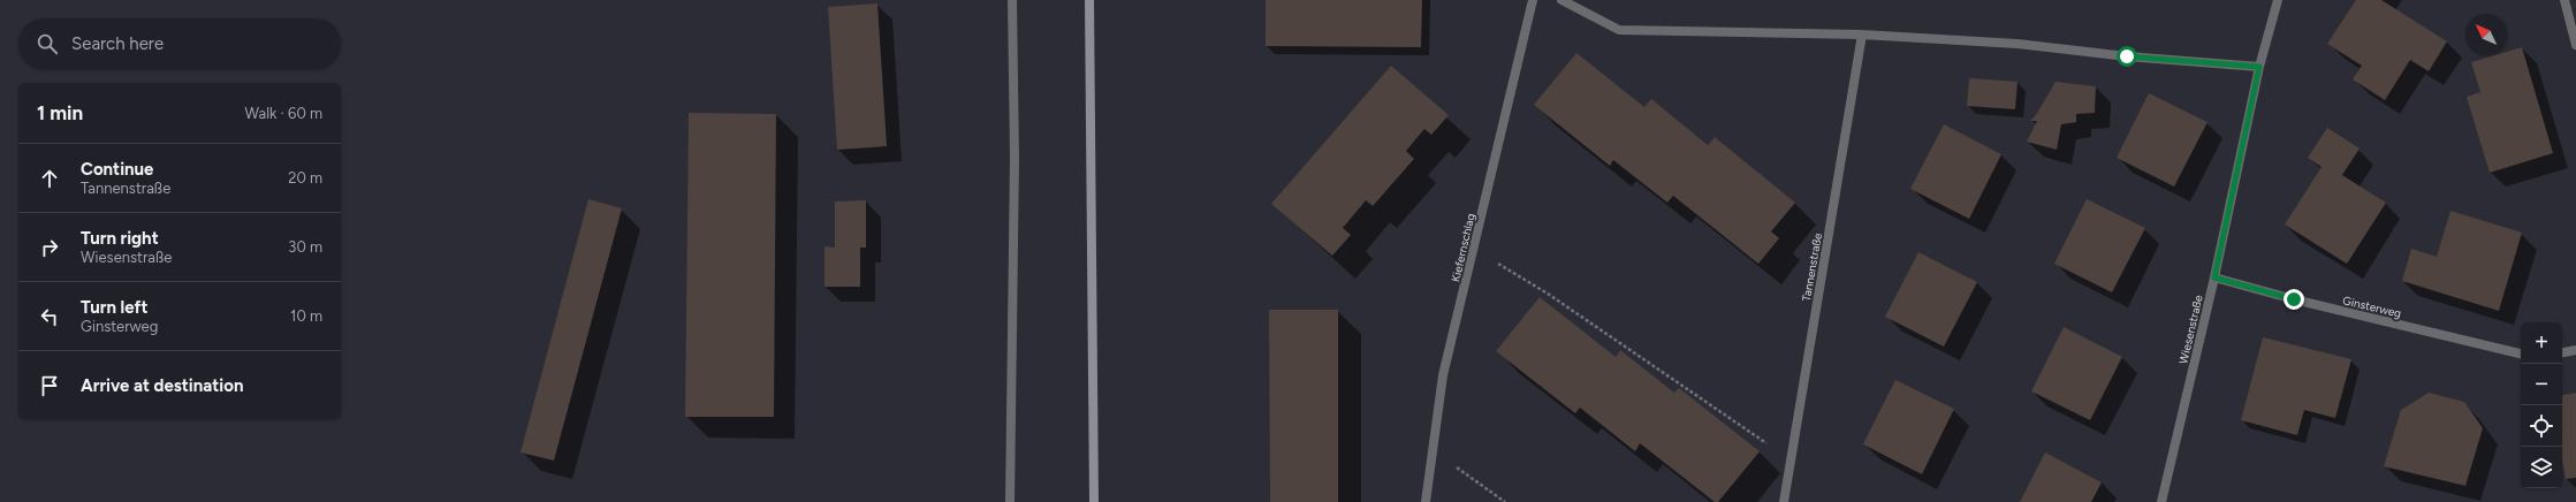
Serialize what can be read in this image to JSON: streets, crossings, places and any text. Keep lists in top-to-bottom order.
{
  "streets": {
    "street": [
      "Kiefernschlag",
      "Tannenstraße",
      "Ginsterweg",
      "Wiesenstraße"
    ]
  },
  "crossings": [
    ["Ginsterweg", "Wiesenstraße"]
  ],
  "north": "top left",
  "page": {
    "search": "Search here",
    "heading": ["1 min", "Walk · 60 m"],
    "list": [
      ["Continue", "Tannenstraße", "20 m"],
      ["Turn right", "Wiesenstraße", "30 m"],
      ["Turn left", "Ginsterweg", "10 m"],
      "Arrive at destination"
    ],
    "map_buttons": ["+", "−"]
  }
}
